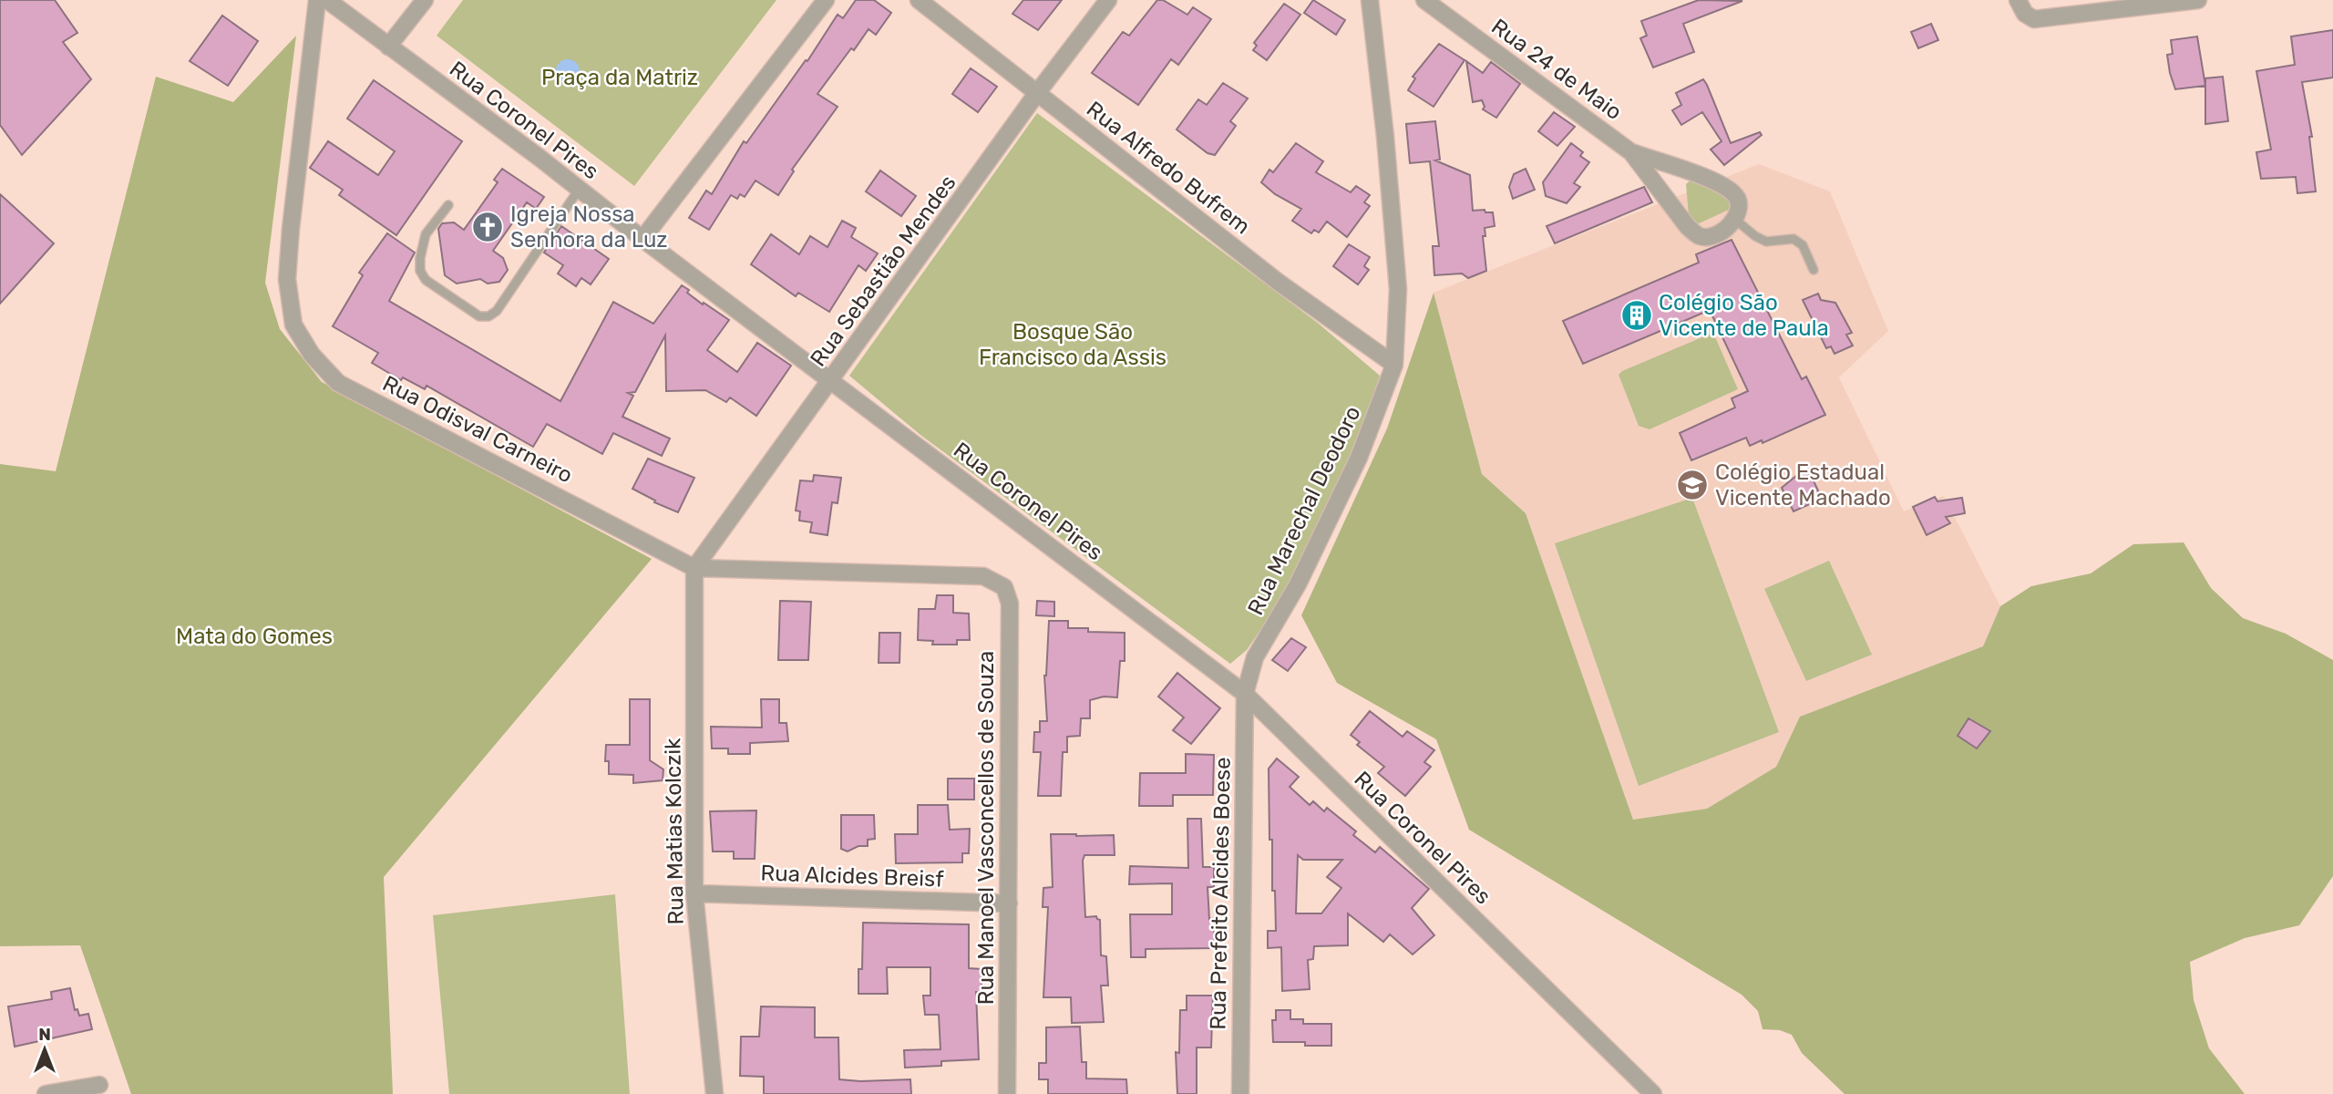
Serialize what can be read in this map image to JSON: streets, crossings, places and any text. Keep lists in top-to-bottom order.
{
  "streets": {
    "street": [
      "Rua 24 de Maio",
      "Rua Coronel Pires",
      "Rua Alfredo Bufrem",
      "Rua Sebastião Mendes",
      "Rua Odisval Carneiro",
      "Rua Marechal Deodoro",
      "Rua Manoel Vasconcellos de Souza",
      "Rua Matias Kolczik",
      "Rua Alcides Breisf",
      "Rua Prefeito Alcides Boese"
    ]
  },
  "crossings": [
    ["Rua Coronel Pires", "Rua Sebastião Mendes"],
    ["Rua Coronel Pires", "Rua Marechal Deodoro"],
    ["Rua Coronel Pires", "Rua Prefeito Alcides Boese"],
    ["Rua Alfredo Bufrem", "Rua Sebastião Mendes"],
    ["Rua Alfredo Bufrem", "Rua Marechal Deodoro"],
    ["Rua Sebastião Mendes", "Rua Odisval Carneiro"],
    ["Rua Sebastião Mendes", "Rua Matias Kolczik"],
    ["Rua Odisval Carneiro", "Rua Manoel Vasconcellos de Souza"],
    ["Rua Odisval Carneiro", "Rua Matias Kolczik"],
    ["Rua Marechal Deodoro", "Rua Prefeito Alcides Boese"],
    ["Rua Manoel Vasconcellos de Souza", "Rua Alcides Breisf"],
    ["Rua Matias Kolczik", "Rua Alcides Breisf"]
  ],
  "parks": ["Praça da Matriz", "Bosque São Francisco da Assis", "Mata do Gomes"],
  "places": {
    "church": ["Igreja Nossa Senhora da Luz"],
    "building": ["Colégio São Vicente de Paula"],
    "school or university": ["Colégio Estadual Vicente Machado"]
  },
  "north": "top"
}
